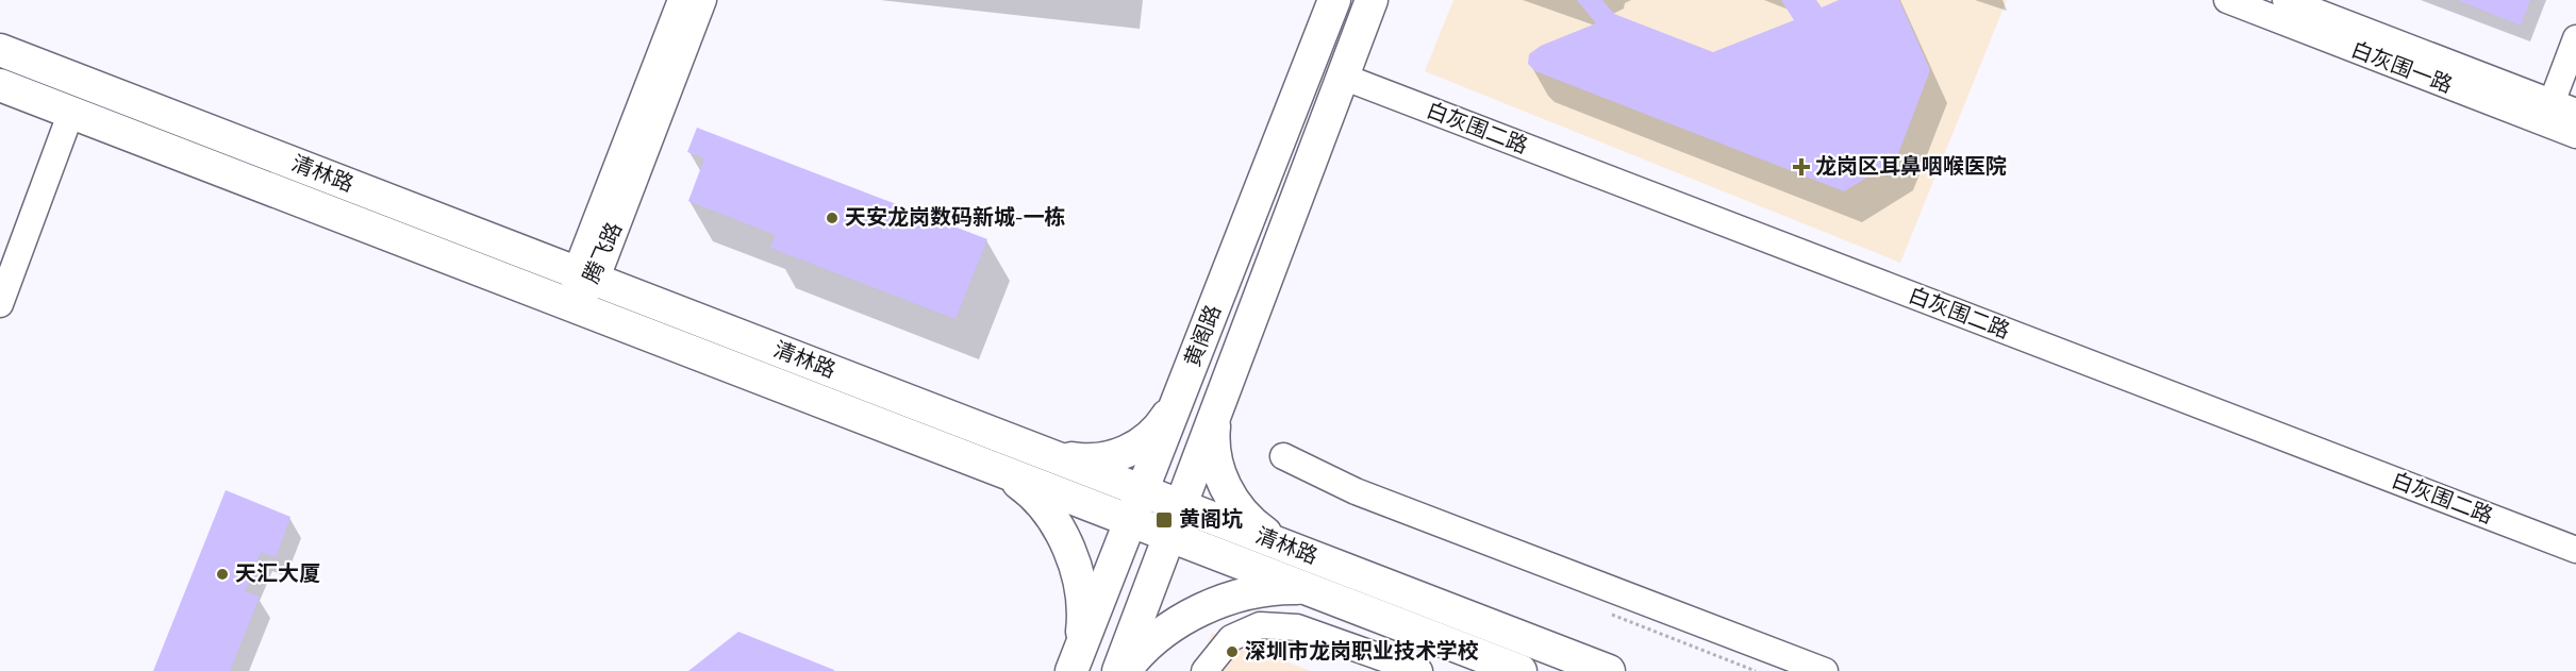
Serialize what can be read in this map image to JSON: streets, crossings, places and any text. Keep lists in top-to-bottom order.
{
  "streets": {
    "main road": ["清林路", "黄阁路"],
    "street": ["白灰围一路", "白灰围二路", "腾飞路"]
  },
  "crossings": [
    ["白灰围二路", "黄阁路"],
    ["清林路", "腾飞路"],
    ["清林路", "黄阁路"]
  ],
  "places": {
    "health": ["龙岗区耳鼻咽喉医院"],
    "other": ["天安龙岗数码新城-一栋", "天汇大厦", "深圳市龙岗职业技术学校"],
    "transit": ["黄阁坑"]
  }
}
